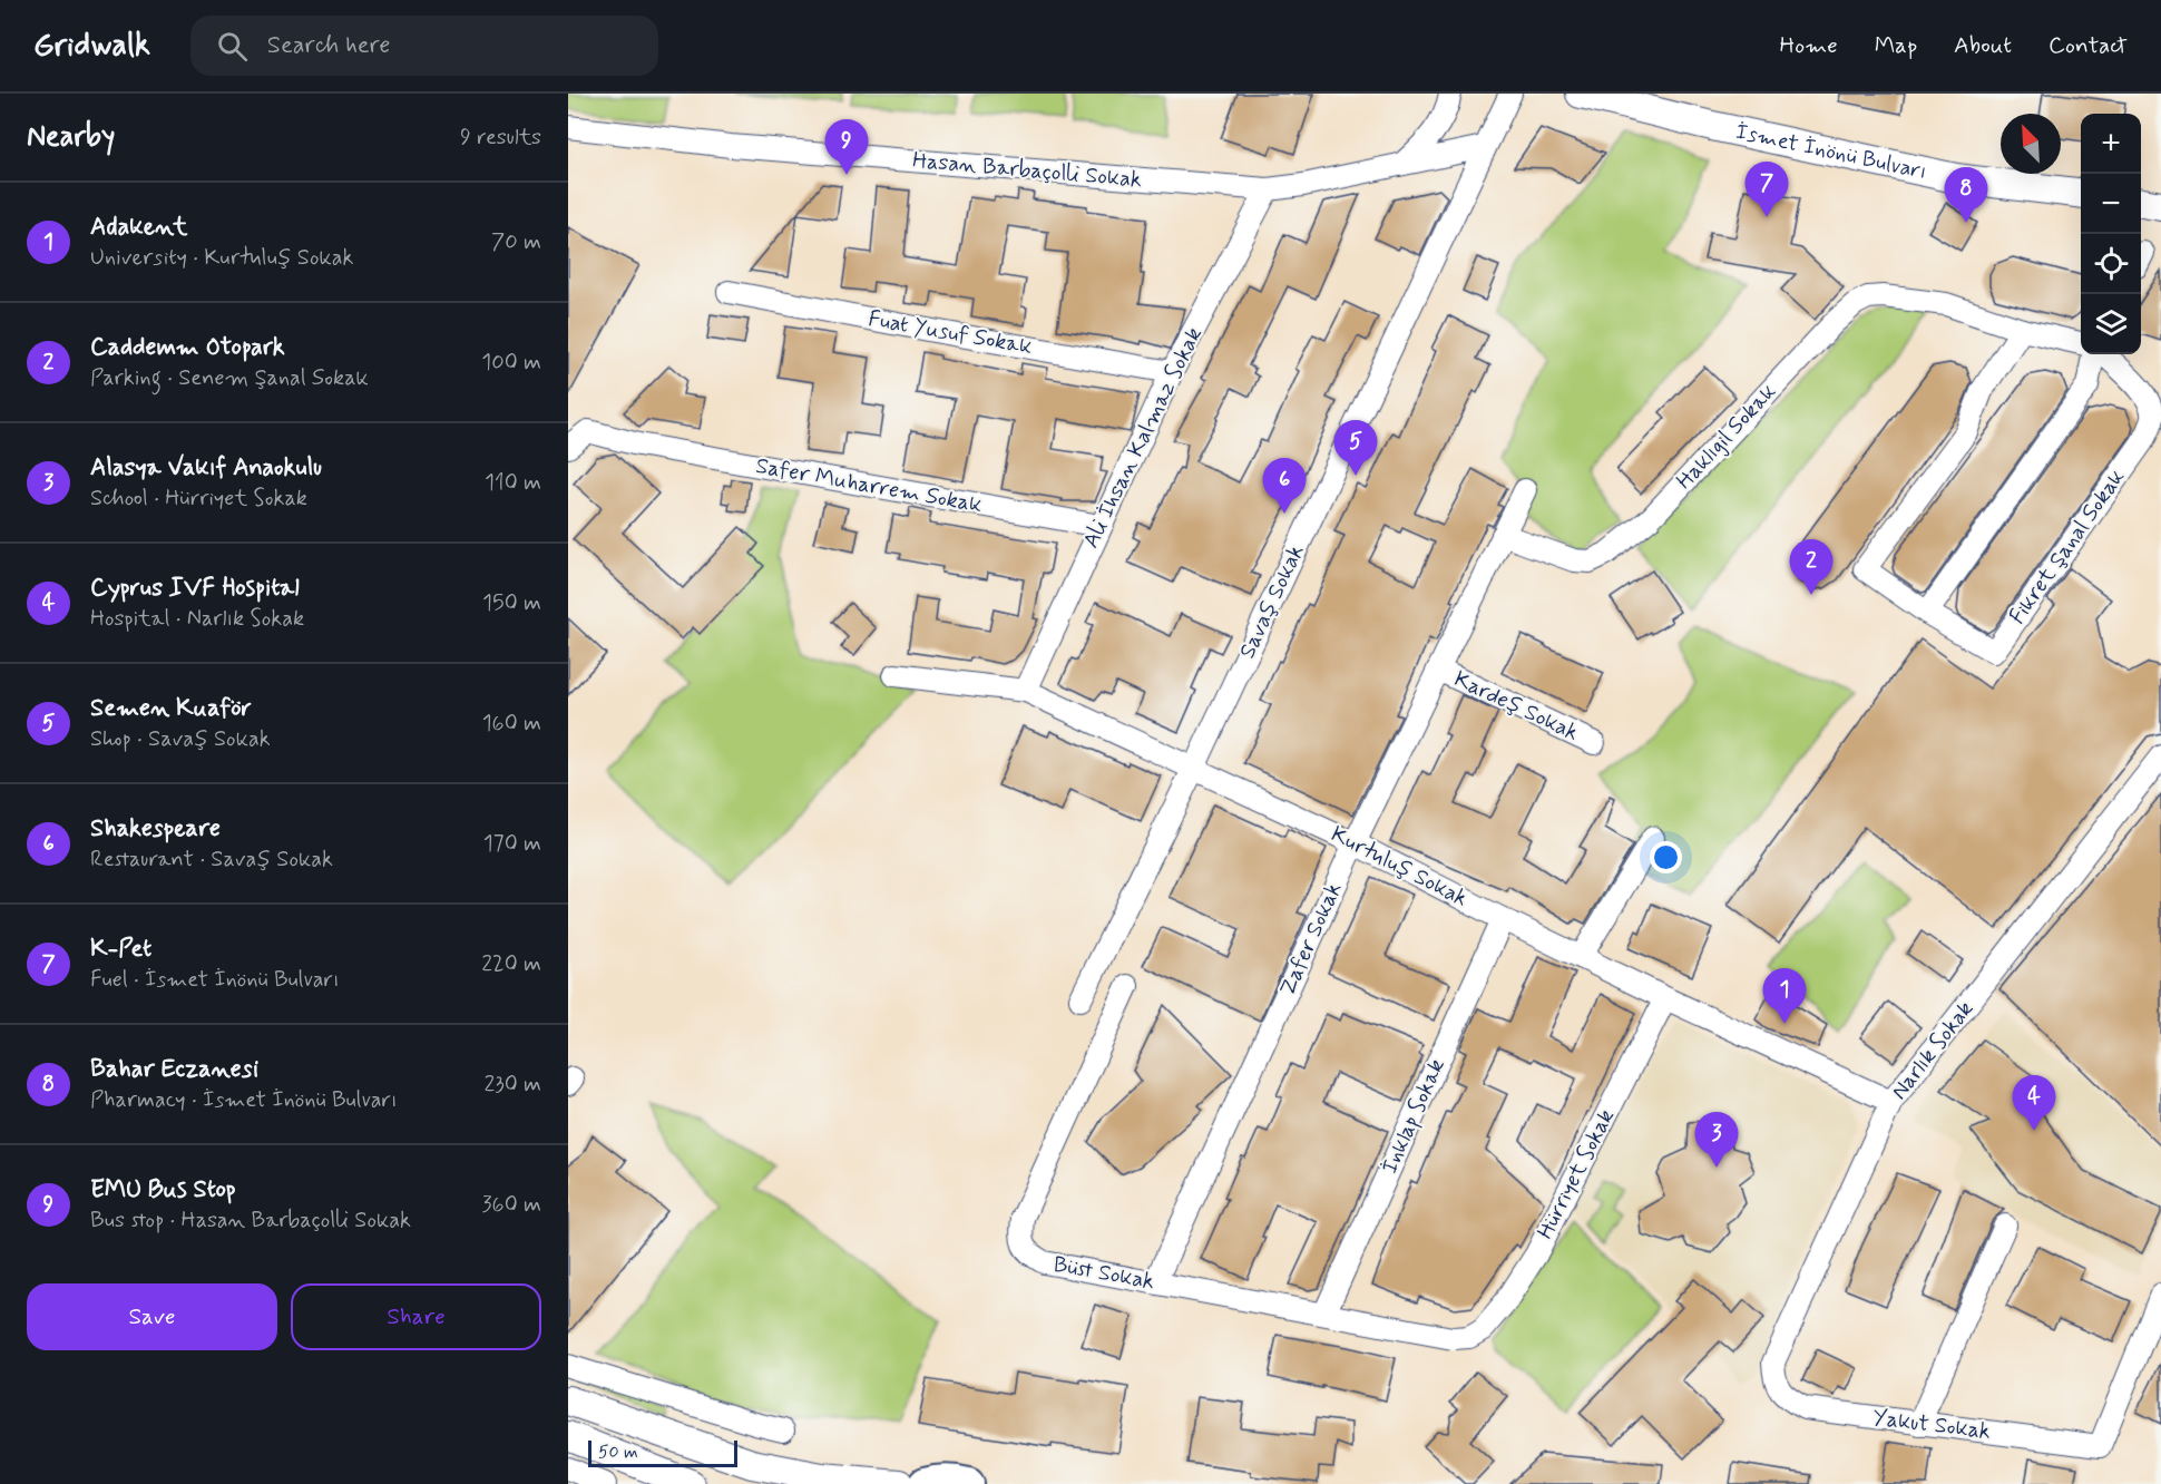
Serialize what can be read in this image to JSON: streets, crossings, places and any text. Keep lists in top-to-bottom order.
{
  "streets": {
    "main road": ["İsmet İnönü Bulvarı"],
    "street": [
      "Hasan Barbaçolli Sokak",
      "Fuat Yusuf Sokak",
      "Haklıgil Sokak",
      "Ali İhsan Kalmaz Sokak",
      "Safer Muharrem Sokak",
      "Fikret Şanal Sokak",
      "Savaş Sokak",
      "Kardeş Sokak",
      "Kurtuluş Sokak",
      "Zafer Sokak",
      "Narlık Sokak",
      "İnklap Sokak",
      "Hürriyet Sokak",
      "Büst Sokak",
      "Yakut Sokak"
    ]
  },
  "crossings": [
    ["Hasan Barbaçolli Sokak", "Ali İhsan Kalmaz Sokak"],
    ["Hasan Barbaçolli Sokak", "Savaş Sokak"],
    ["Fuat Yusuf Sokak", "Ali İhsan Kalmaz Sokak"],
    ["Haklıgil Sokak", "Fikret Şanal Sokak"],
    ["Haklıgil Sokak", "Zafer Sokak"],
    ["Ali İhsan Kalmaz Sokak", "Safer Muharrem Sokak"],
    ["Ali İhsan Kalmaz Sokak", "Kurtuluş Sokak"],
    ["Savaş Sokak", "Kurtuluş Sokak"],
    ["Savaş Sokak", "Büst Sokak"],
    ["Kardeş Sokak", "Zafer Sokak"],
    ["Kurtuluş Sokak", "Zafer Sokak"],
    ["Kurtuluş Sokak", "Narlık Sokak"],
    ["Kurtuluş Sokak", "İnklap Sokak"],
    ["Kurtuluş Sokak", "Hürriyet Sokak"],
    ["Zafer Sokak", "Büst Sokak"],
    ["Narlık Sokak", "Yakut Sokak"],
    ["İnklap Sokak", "Büst Sokak"],
    ["Hürriyet Sokak", "Büst Sokak"]
  ],
  "scale_bar": "50 m",
  "north": "top left",
  "page": {
    "header": "Gridwalk",
    "search": "Search here",
    "nav": [
      "Home",
      "Map",
      "About",
      "Contact"
    ],
    "heading": ["Nearby", "9 results"],
    "map_buttons": ["+", "−"],
    "pins": [
      "9",
      "7",
      "8",
      "5",
      "6",
      "2",
      "1",
      "4",
      "3"
    ],
    "list": [
      {
        "mark": "1",
        "name": "Adakent",
        "note": "University · Kurtuluş Sokak",
        "value": "70 m"
      },
      {
        "mark": "2",
        "name": "Caddemm Otopark",
        "note": "Parking · Senem Şanal Sokak",
        "value": "100 m"
      },
      {
        "mark": "3",
        "name": "Alasya Vakıf Anaokulu",
        "note": "School · Hürriyet Sokak",
        "value": "110 m"
      },
      {
        "mark": "4",
        "name": "Cyprus IVF Hospital",
        "note": "Hospital · Narlık Sokak",
        "value": "150 m"
      },
      {
        "mark": "5",
        "name": "Semen Kuaför",
        "note": "Shop · Savaş Sokak",
        "value": "160 m"
      },
      {
        "mark": "6",
        "name": "Shakespeare",
        "note": "Restaurant · Savaş Sokak",
        "value": "170 m"
      },
      {
        "mark": "7",
        "name": "K-Pet",
        "note": "Fuel · İsmet İnönü Bulvarı",
        "value": "220 m"
      },
      {
        "mark": "8",
        "name": "Bahar Eczanesi",
        "note": "Pharmacy · İsmet İnönü Bulvarı",
        "value": "230 m"
      },
      {
        "mark": "9",
        "name": "EMU Bus Stop",
        "note": "Bus stop · Hasan Barbaçolli Sokak",
        "value": "360 m"
      }
    ],
    "buttons": ["Save", "Share"],
    "scale": "50 m"
  }
}
